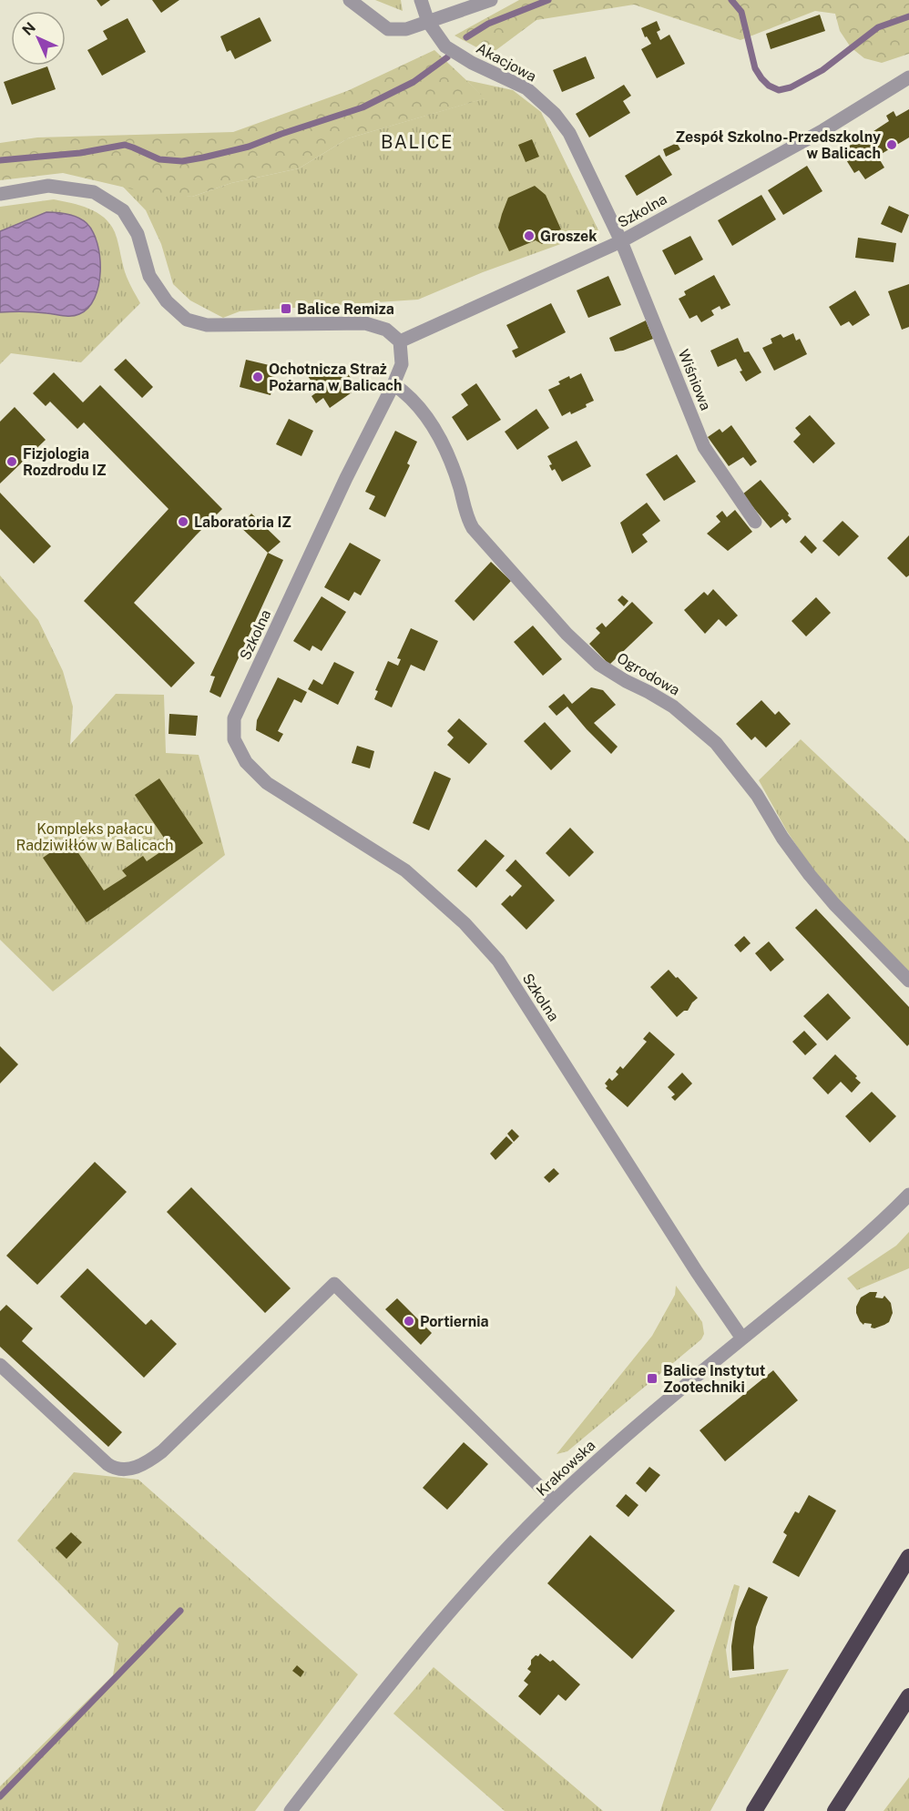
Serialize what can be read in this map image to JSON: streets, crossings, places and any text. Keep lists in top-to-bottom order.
{
  "streets": {
    "street": [
      "Akacjowa",
      "Szkolna",
      "Wiśniowa",
      "Ogrodowa",
      "Krakowska"
    ]
  },
  "crossings": [
    ["Akacjowa", "Szkolna"],
    ["Akacjowa", "Wiśniowa"],
    ["Szkolna", "Wiśniowa"],
    ["Szkolna", "Ogrodowa"],
    ["Szkolna", "Krakowska"]
  ],
  "districts": ["BALICE"],
  "parks": ["Kompleks pałacu Radziwiłłów w Balicach"],
  "places": {
    "other": [
      "Zespół Szkolno-Przedszkolny w Balicach",
      "Groszek",
      "Ochotnicza Straż Pożarna w Balicach",
      "Fizjologia Rozdrodu IZ",
      "Laboratoria IZ",
      "Portiernia"
    ],
    "transit": ["Balice Remiza", "Balice Instytut Zootechniki"]
  },
  "north": "top left"
}
